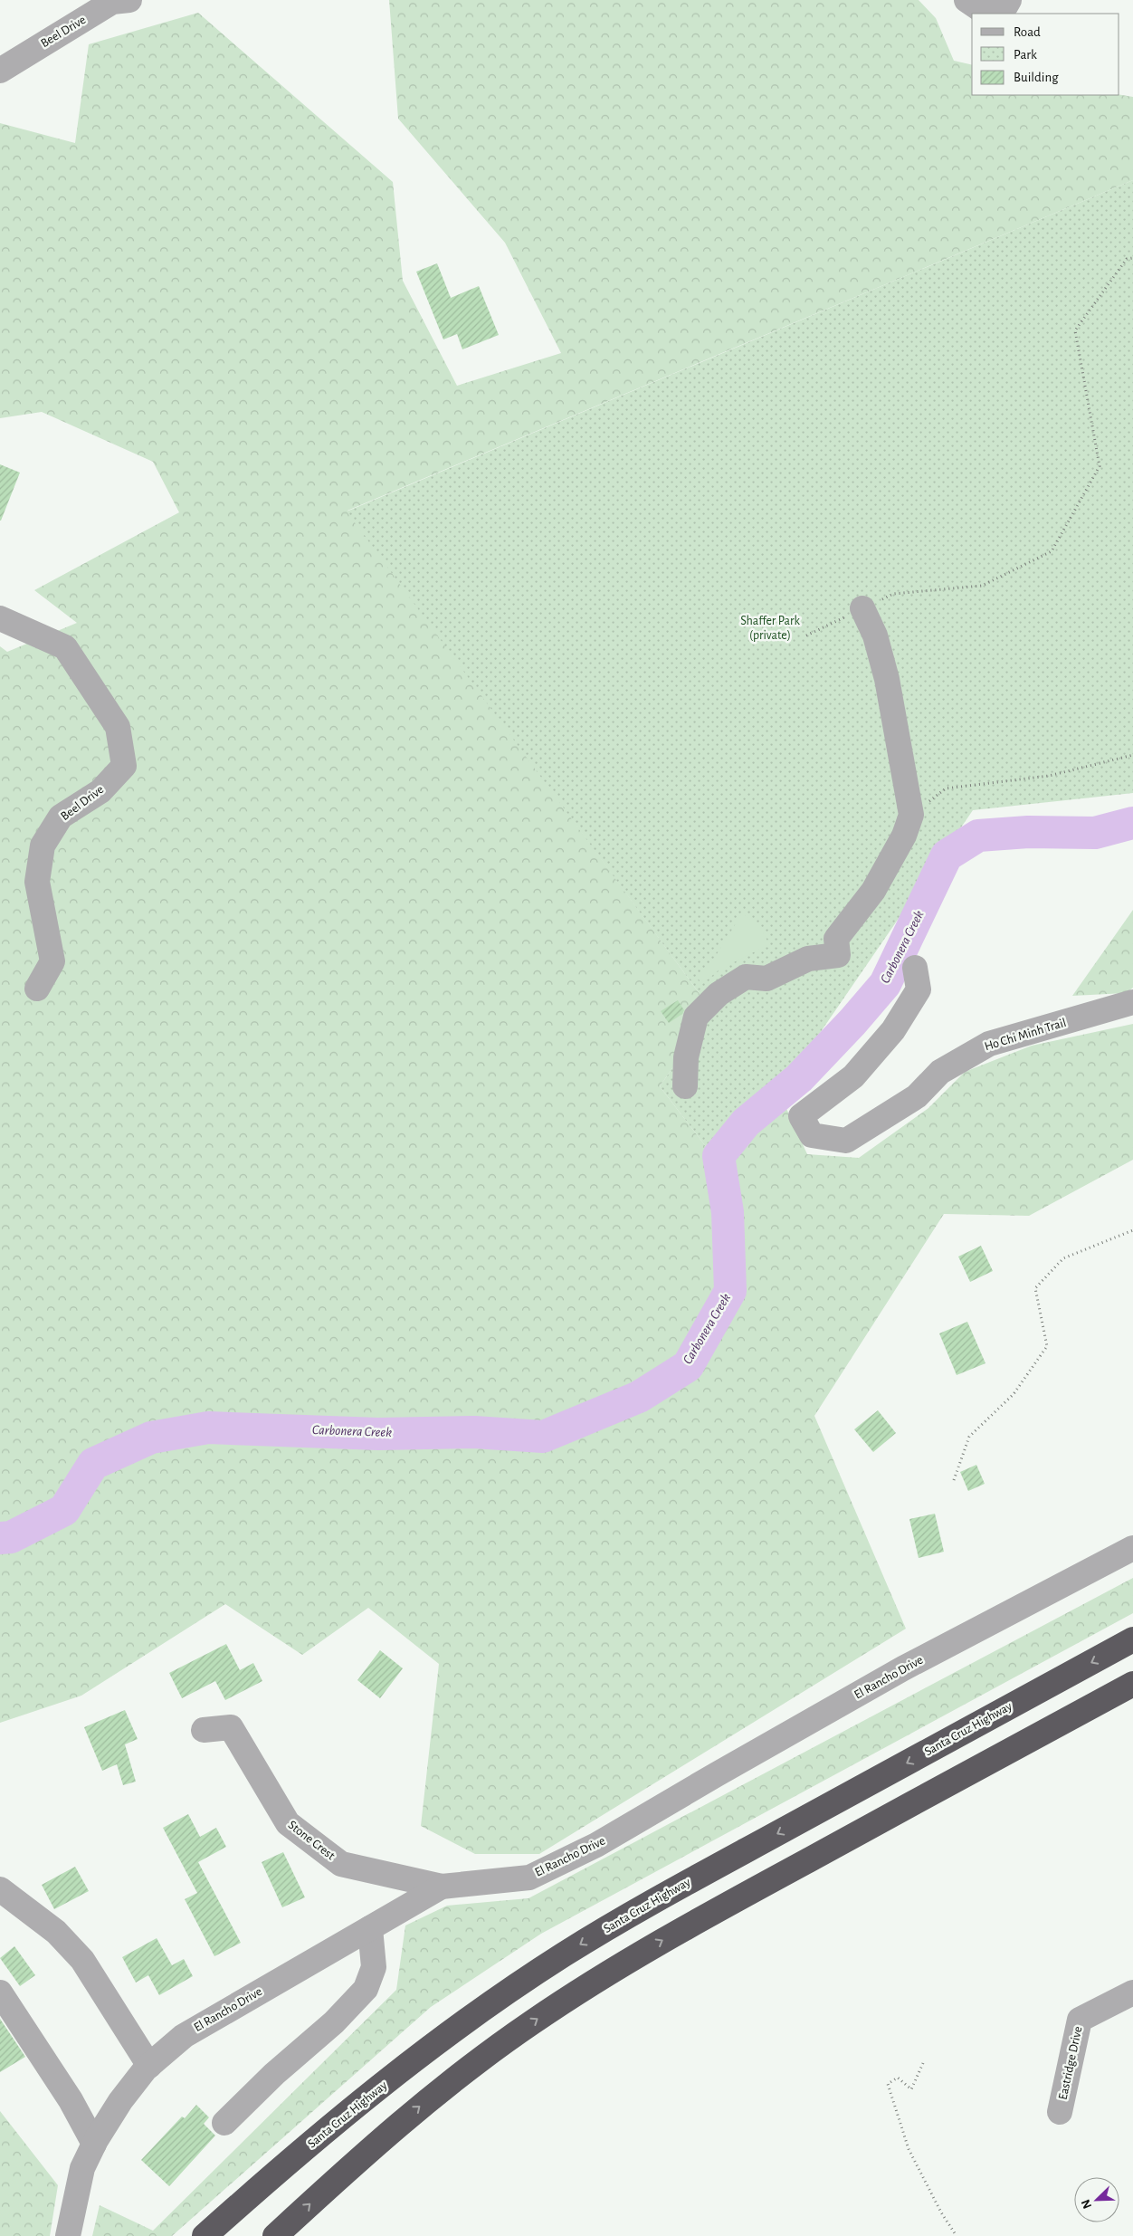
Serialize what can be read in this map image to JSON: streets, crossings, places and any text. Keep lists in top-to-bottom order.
{
  "streets": {
    "highway": ["Santa Cruz Highway"],
    "street": [
      "Beel Drive",
      "Ho Chi Minh Trail",
      "El Rancho Drive",
      "Stone Crest",
      "Eastridge Drive"
    ]
  },
  "crossings": [
    ["El Rancho Drive", "Stone Crest"]
  ],
  "water": ["Carbonera Creek"],
  "parks": ["Shaffer Park (private)"],
  "legend": ["Road", "Park", "Building"],
  "north": "bottom left"
}
